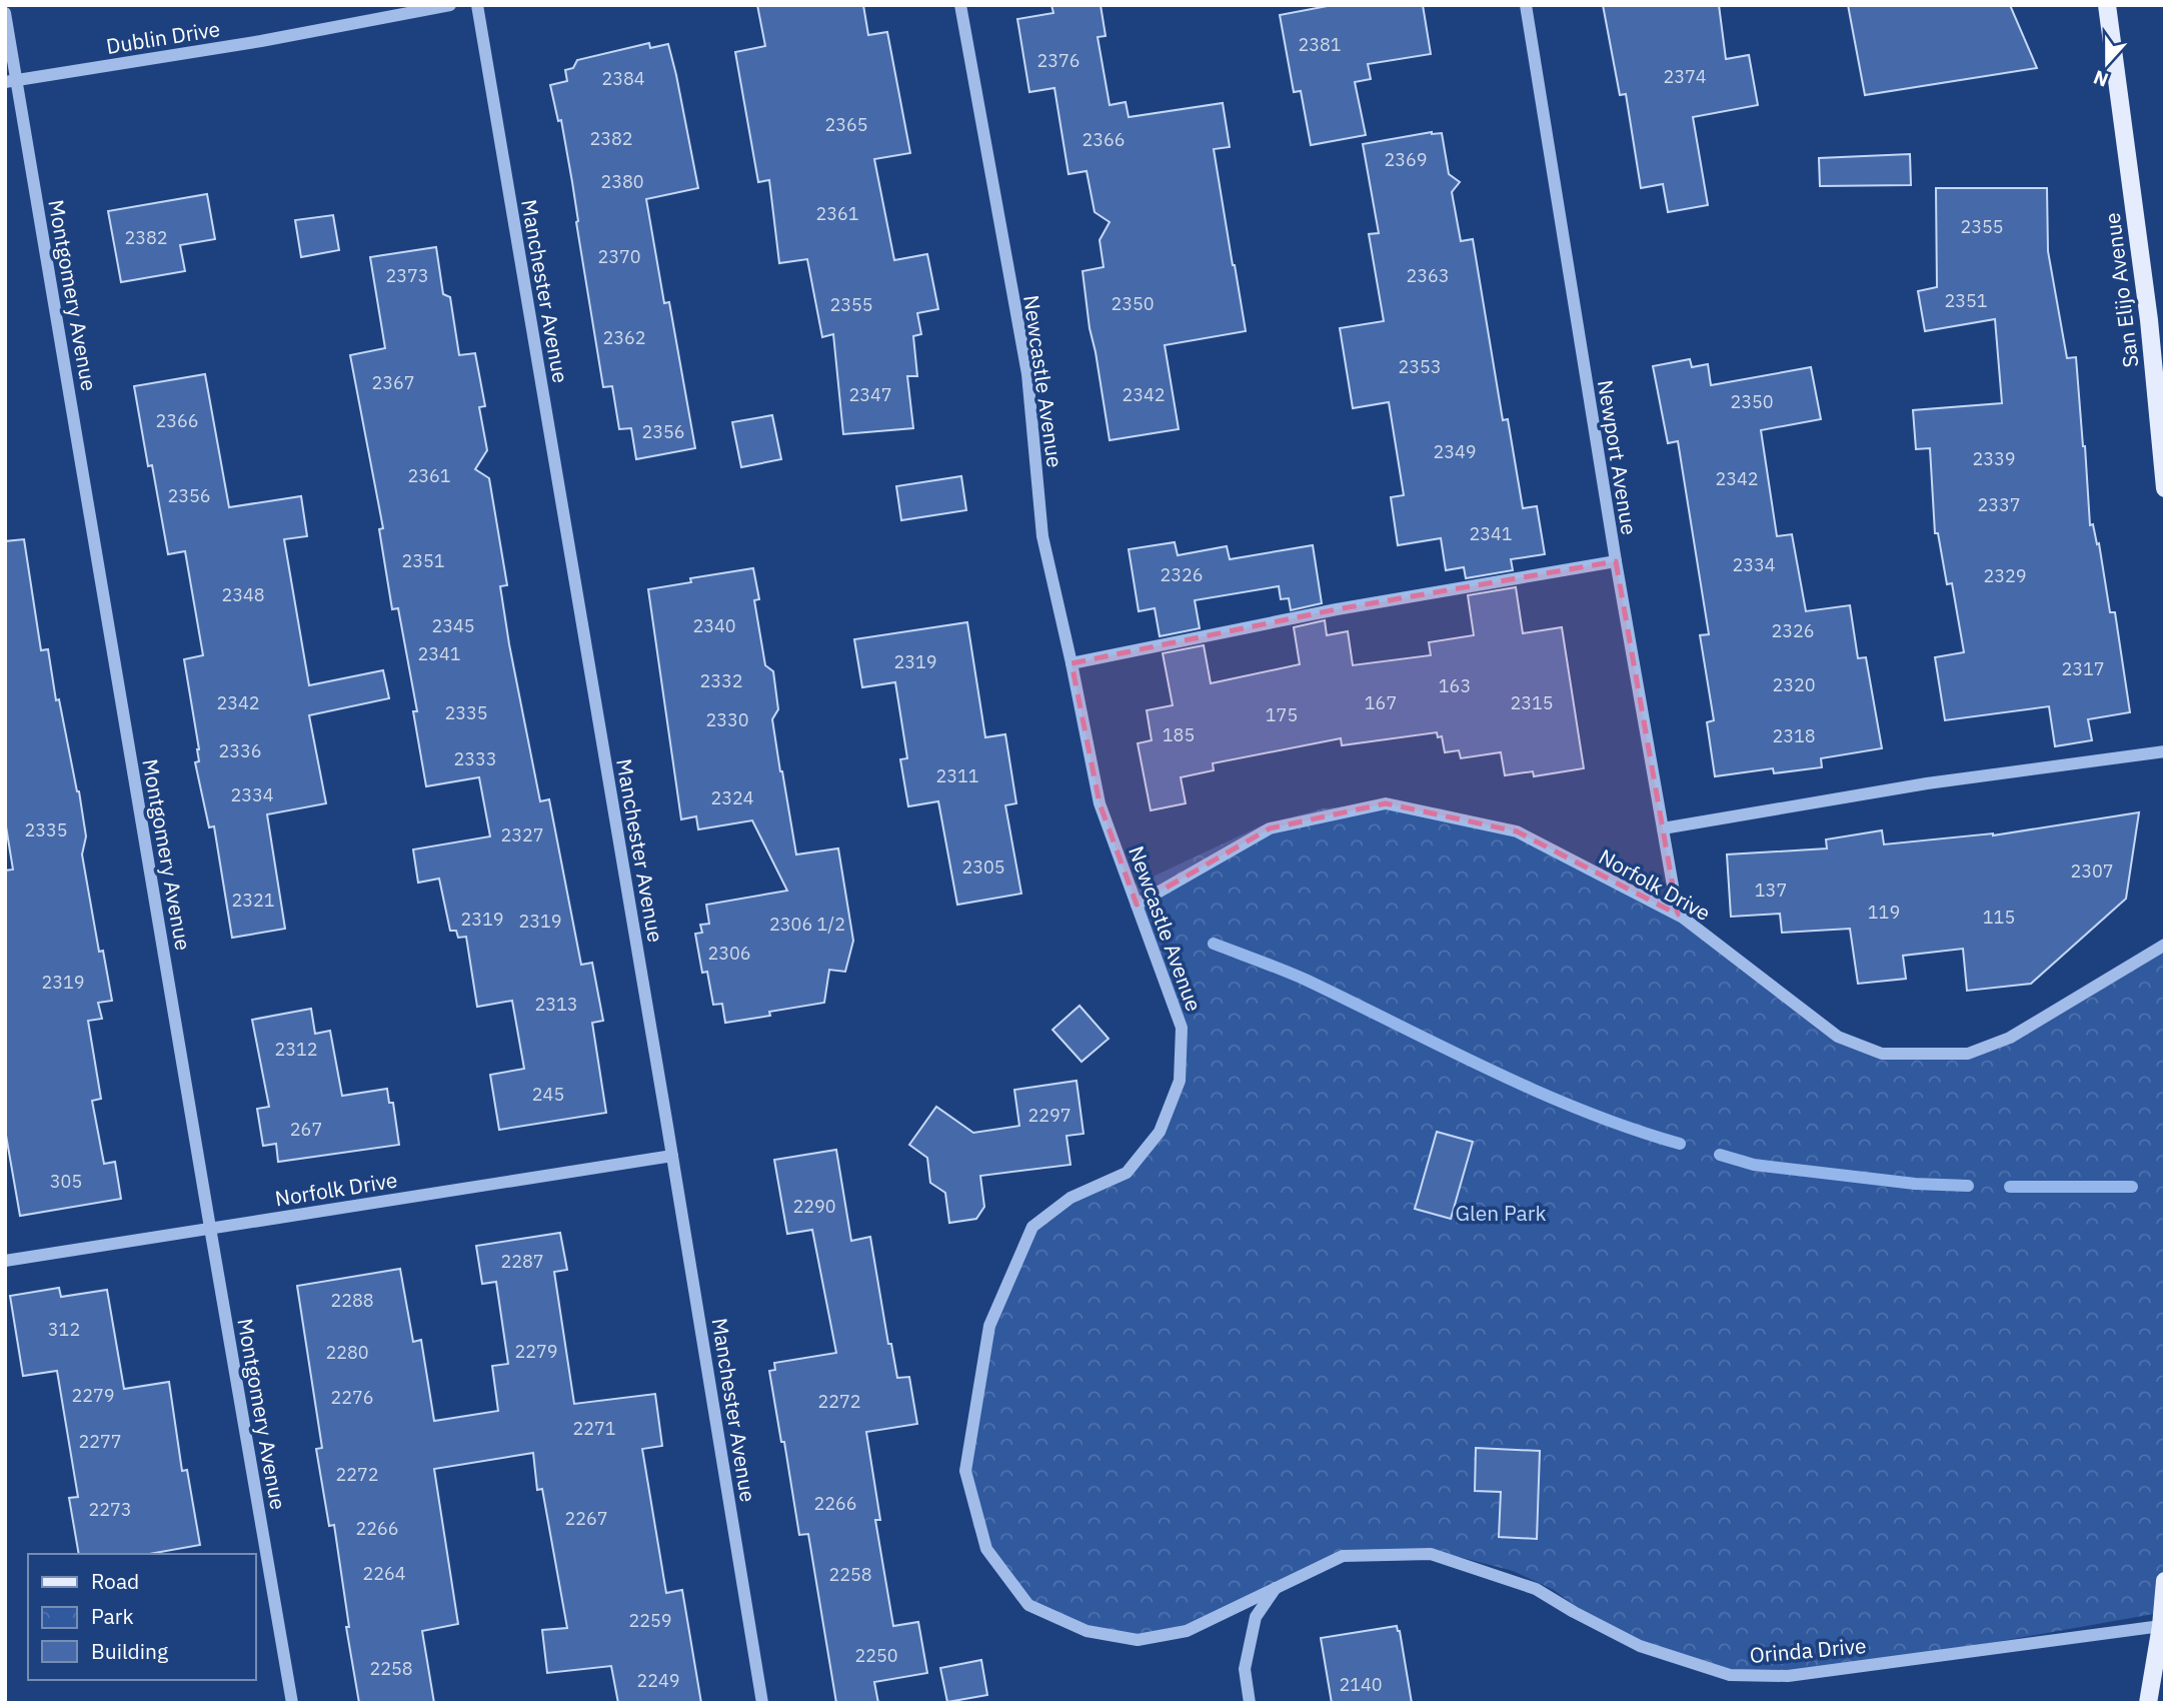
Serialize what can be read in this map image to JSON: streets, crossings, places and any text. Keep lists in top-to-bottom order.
{
  "streets": {
    "main road": ["San Elijo Avenue"],
    "street": [
      "Dublin Drive",
      "Manchester Avenue",
      "Montgomery Avenue",
      "Newcastle Avenue",
      "Newport Avenue",
      "Norfolk Drive",
      "Orinda Drive"
    ]
  },
  "crossings": [
    ["Dublin Drive", "Montgomery Avenue"],
    ["Manchester Avenue", "Norfolk Drive"],
    ["Montgomery Avenue", "Norfolk Drive"],
    ["Newcastle Avenue", "Norfolk Drive"],
    ["Newcastle Avenue", "Orinda Drive"],
    ["Newport Avenue", "Norfolk Drive"]
  ],
  "parks": ["Glen Park"],
  "house_numbers": [
    "2381",
    "2376",
    "2374",
    "2384",
    "2365",
    "2382",
    "2366",
    "2369",
    "2380",
    "2361",
    "2355",
    "2382",
    "2370",
    "2373",
    "2363",
    "2351",
    "2350",
    "2355",
    "2362",
    "2353",
    "2367",
    "2347",
    "2342",
    "2350",
    "2366",
    "2356",
    "2349",
    "2339",
    "2361",
    "2342",
    "2356",
    "2337",
    "2341",
    "2351",
    "2334",
    "2326",
    "2329",
    "2348",
    "2345",
    "2340",
    "2326",
    "2341",
    "2319",
    "2317",
    "2332",
    "2320",
    "163",
    "2342",
    "167",
    "2315",
    "2335",
    "175",
    "2330",
    "185",
    "2318",
    "2336",
    "2333",
    "2311",
    "2334",
    "2324",
    "2335",
    "2327",
    "2305",
    "2307",
    "137",
    "2321",
    "119",
    "115",
    "2319",
    "2319",
    "2306 1/2",
    "2306",
    "2319",
    "2313",
    "2312",
    "245",
    "2297",
    "267",
    "305",
    "2290",
    "2287",
    "2288",
    "312",
    "2279",
    "2280",
    "2279",
    "2276",
    "2272",
    "2271",
    "2277",
    "2272",
    "2266",
    "2273",
    "2267",
    "2266",
    "2264",
    "2258",
    "2259",
    "2250",
    "2258",
    "2249",
    "2140"
  ],
  "legend": ["Road", "Park", "Building"],
  "north": "bottom"
}
